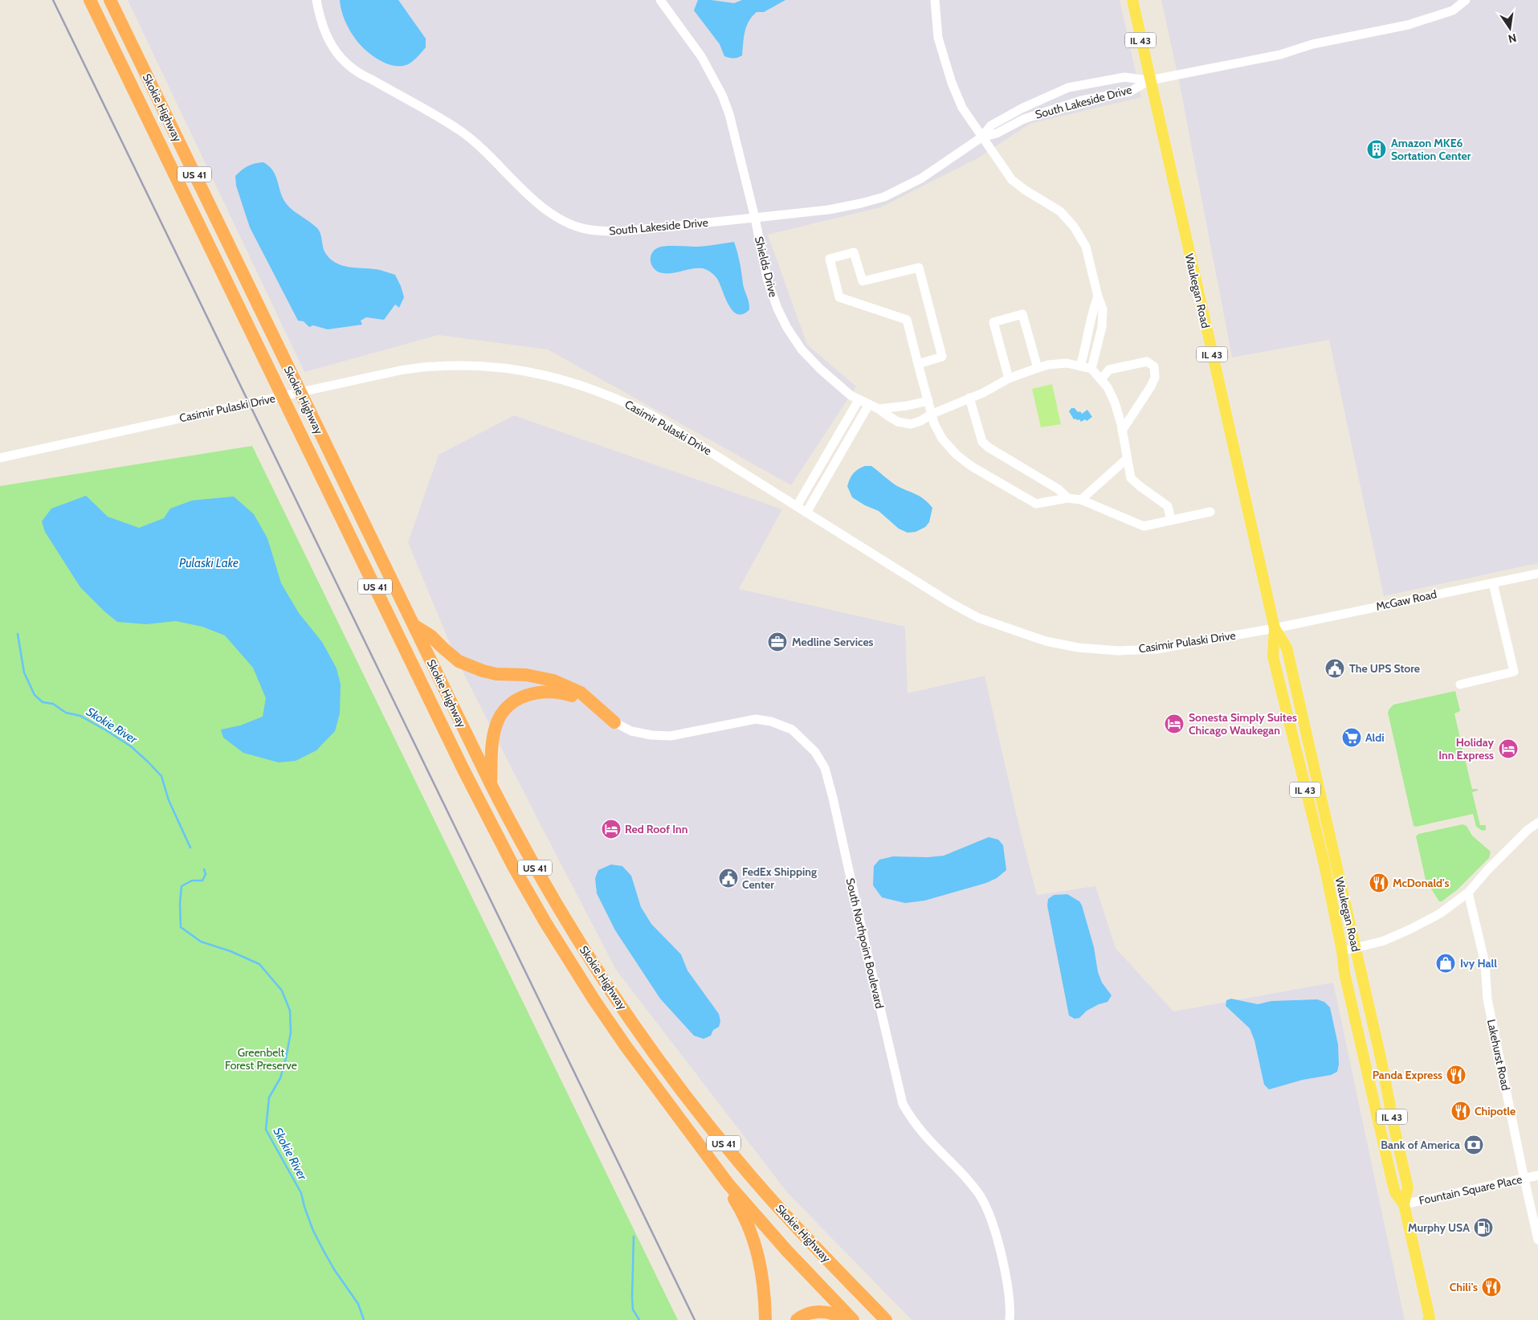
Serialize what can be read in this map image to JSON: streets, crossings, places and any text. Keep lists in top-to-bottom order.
{
  "streets": {
    "highway": ["Skokie Highway", "US 41"],
    "main road": ["IL 43", "Waukegan Road"],
    "street": [
      "South Lakeside Drive",
      "Shields Drive",
      "Casimir Pulaski Drive",
      "McGaw Road",
      "South Northpoint Boulevard",
      "Lakehurst Road",
      "Fountain Square Place"
    ]
  },
  "crossings": [
    ["South Lakeside Drive", "Shields Drive"],
    ["South Lakeside Drive", "Waukegan Road"],
    ["Waukegan Road", "Casimir Pulaski Drive"],
    ["Waukegan Road", "McGaw Road"],
    ["Waukegan Road", "Fountain Square Place"],
    ["Casimir Pulaski Drive", "McGaw Road"],
    ["Lakehurst Road", "Fountain Square Place"]
  ],
  "water": ["Pulaski Lake", "Skokie River"],
  "parks": ["Greenbelt Forest Preserve"],
  "places": {
    "building": ["Amazon MKE6 Sortation Center"],
    "office": ["Medline Services"],
    "public building": ["The UPS Store", "FedEx Shipping Center"],
    "hotel": ["Sonesta Simply Suites Chicago Waukegan", "Holiday Inn Express", "Red Roof Inn"],
    "supermarket": ["Aldi"],
    "restaurant": [
      "McDonald's",
      "Panda Express",
      "Chipotle",
      "Chili's"
    ],
    "shop": ["Ivy Hall"],
    "bank": ["Bank of America"],
    "fuel station": ["Murphy USA"]
  },
  "north": "bottom"
}
